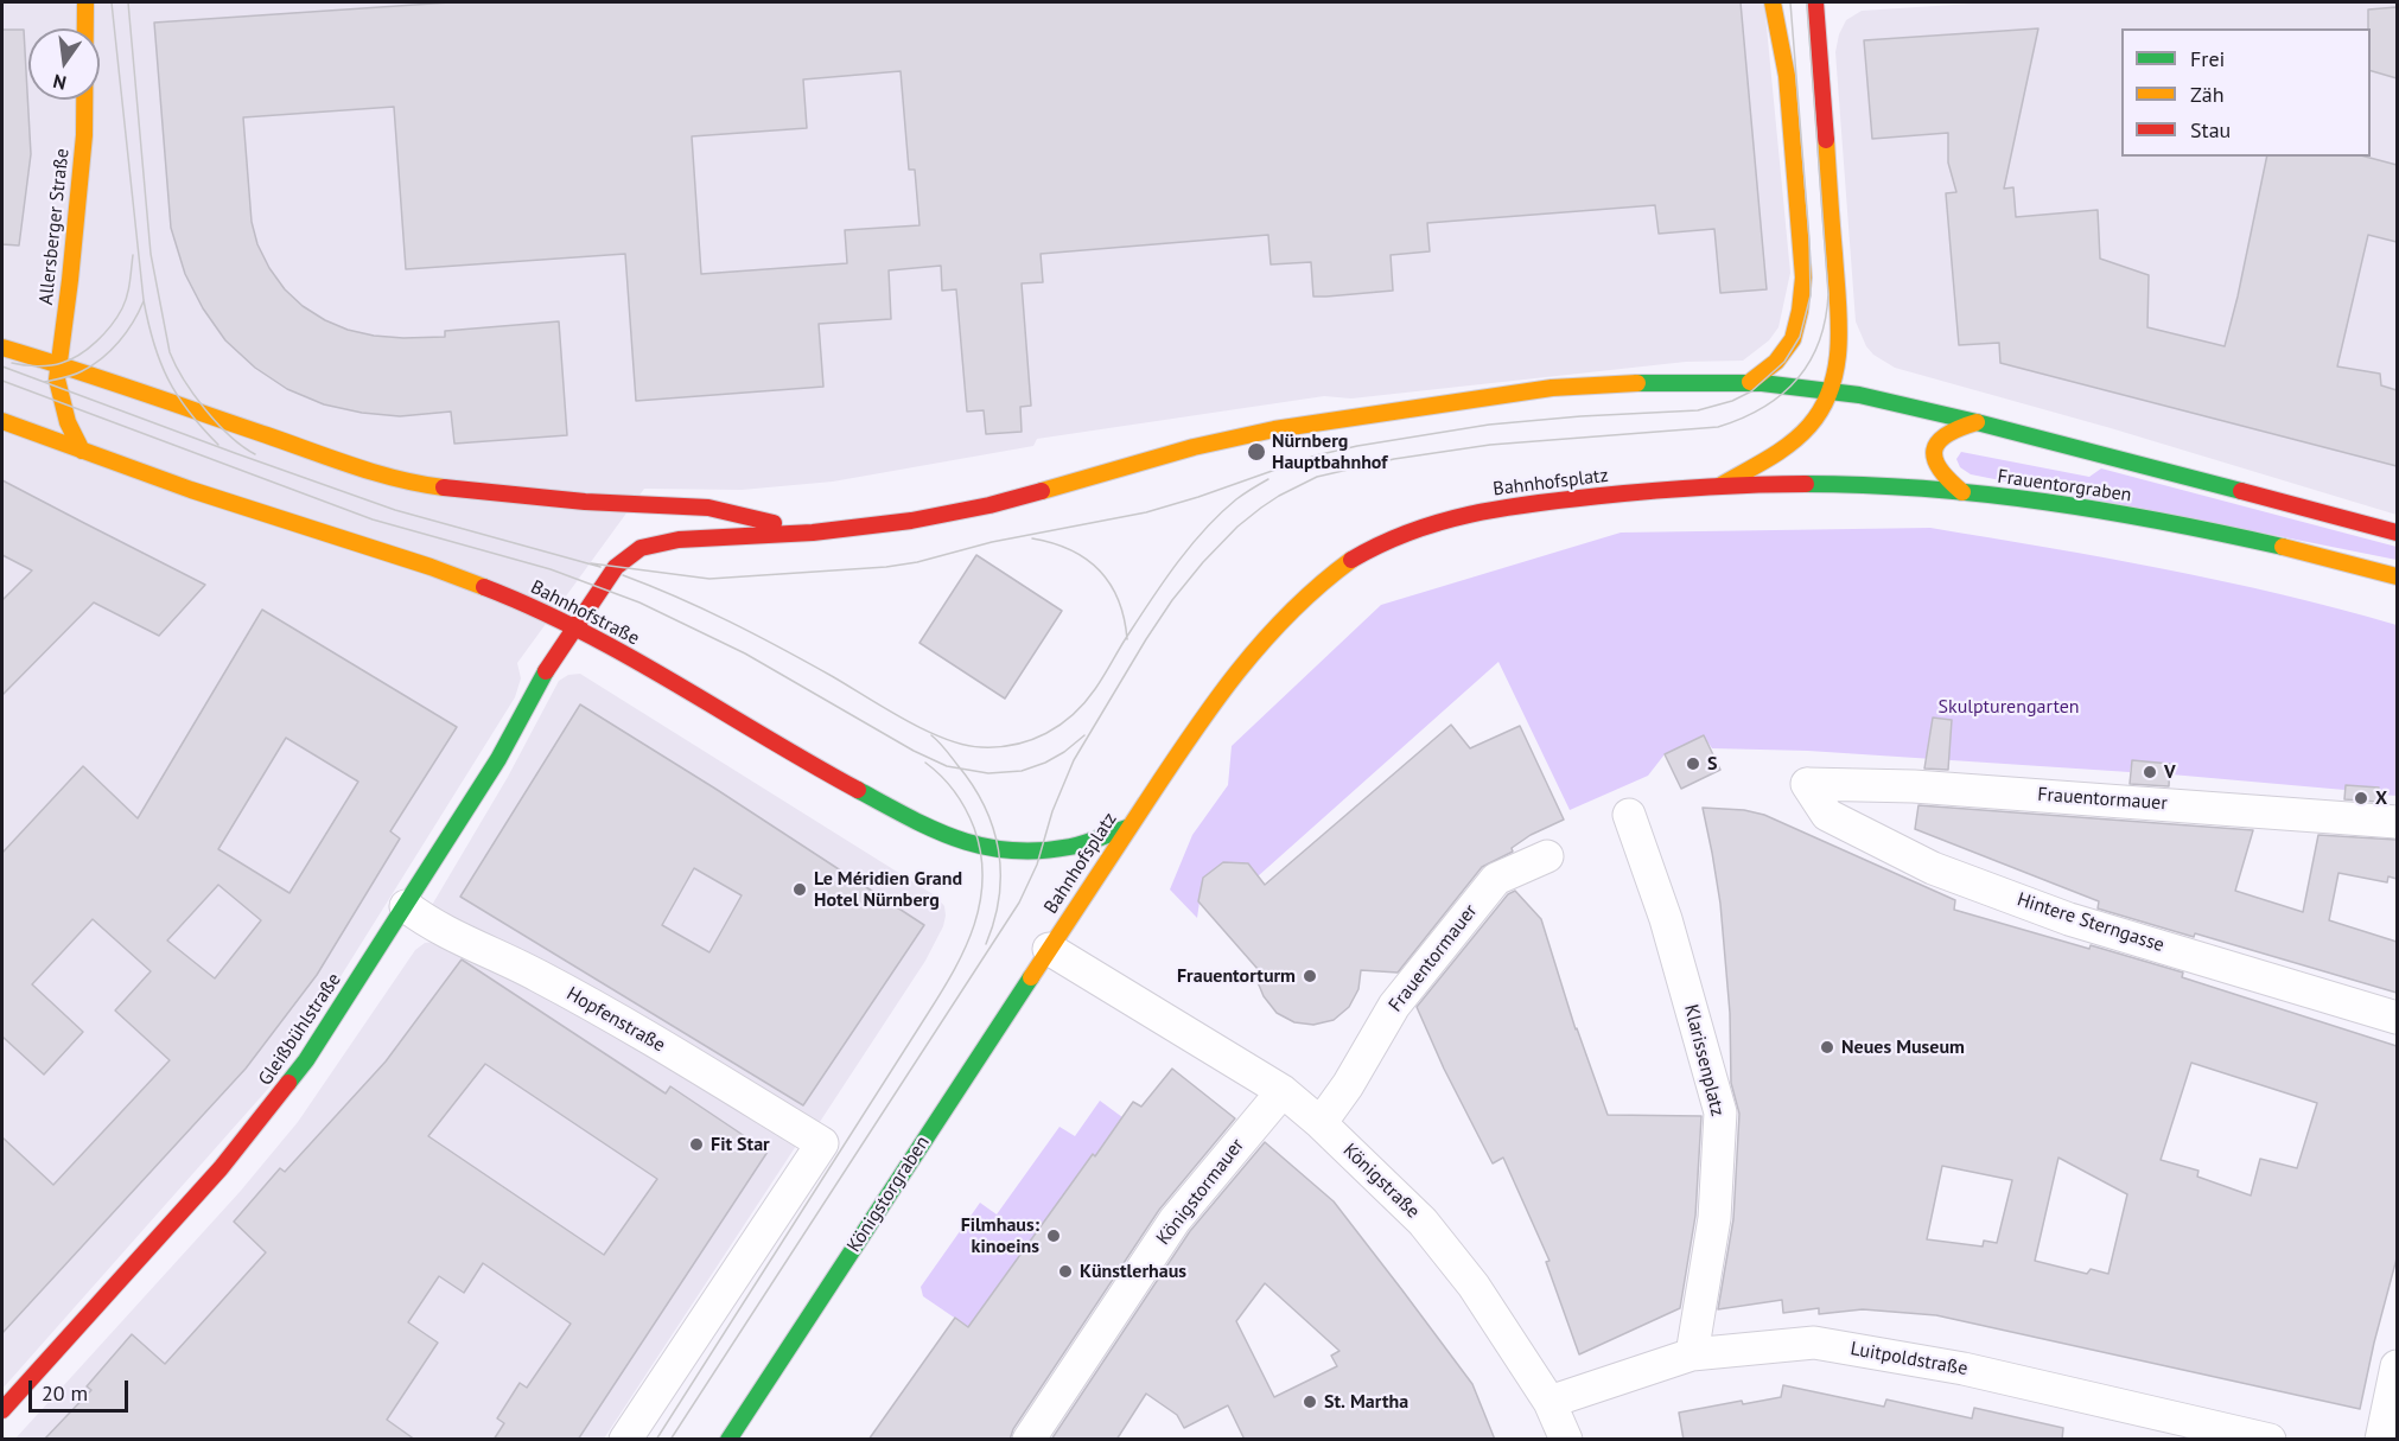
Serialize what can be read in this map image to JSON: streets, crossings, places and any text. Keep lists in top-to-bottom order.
{
  "streets": {
    "main road": [
      "Allersberger Straße",
      "Bahnhofsplatz",
      "Frauentorgraben",
      "Bahnhofstraße",
      "Gleißbühlstraße",
      "Königstorgraben"
    ],
    "street": [
      "Frauentormauer",
      "Hintere Sterngasse",
      "Hopfenstraße",
      "Klarissenplatz",
      "Königstraße",
      "Königstormauer",
      "Luitpoldstraße"
    ]
  },
  "crossings": [
    ["Allersberger Straße", "Bahnhofstraße"],
    ["Bahnhofsplatz", "Frauentorgraben"],
    ["Bahnhofsplatz", "Bahnhofstraße"],
    ["Bahnhofsplatz", "Königstraße"],
    ["Bahnhofsplatz", "Königstorgraben"],
    ["Bahnhofstraße", "Gleißbühlstraße"],
    ["Frauentormauer", "Hintere Sterngasse"],
    ["Frauentormauer", "Königstraße"],
    ["Hopfenstraße", "Gleißbühlstraße"],
    ["Klarissenplatz", "Luitpoldstraße"],
    ["Königstraße", "Königstormauer"],
    ["Königstraße", "Königstorgraben"],
    ["Königstraße", "Luitpoldstraße"]
  ],
  "parks": ["Skulpturengarten"],
  "places": [
    "Nürnberg Hauptbahnhof",
    "S",
    "V",
    "X",
    "Le Méridien Grand Hotel Nürnberg",
    "Frauentorturm",
    "Neues Museum",
    "Fit Star",
    "Filmhaus: kinoeins",
    "Künstlerhaus",
    "St. Martha"
  ],
  "legend": ["Frei", "Zäh", "Stau"],
  "scale_bar": "20 m",
  "north": "bottom"
}
